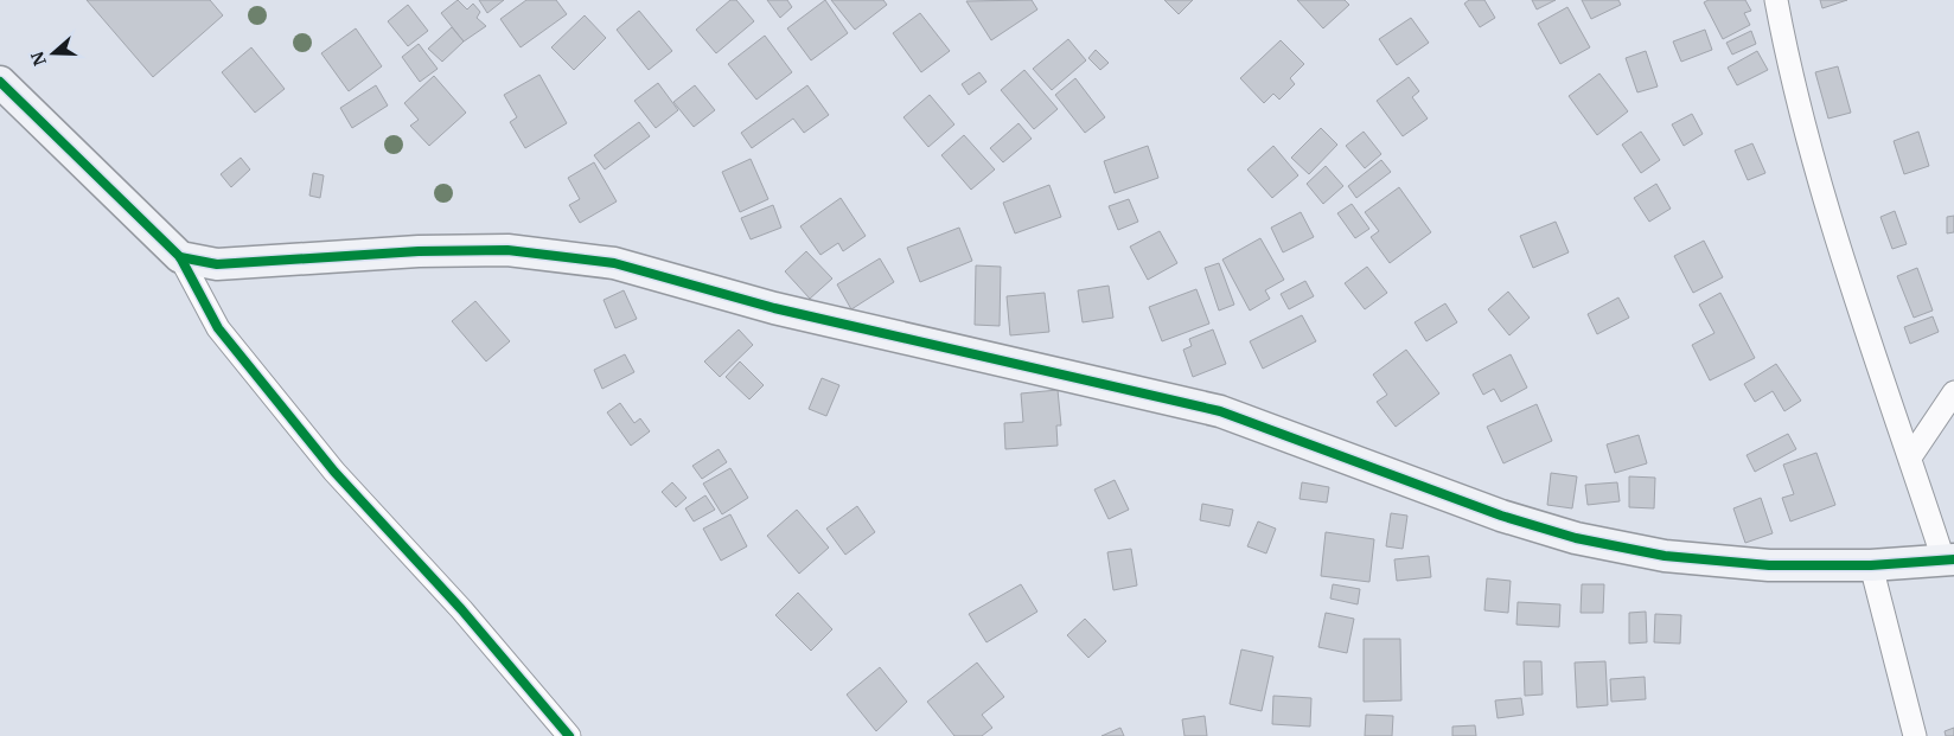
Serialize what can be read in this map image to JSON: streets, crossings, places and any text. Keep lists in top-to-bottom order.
{
  "north": "left"
}
